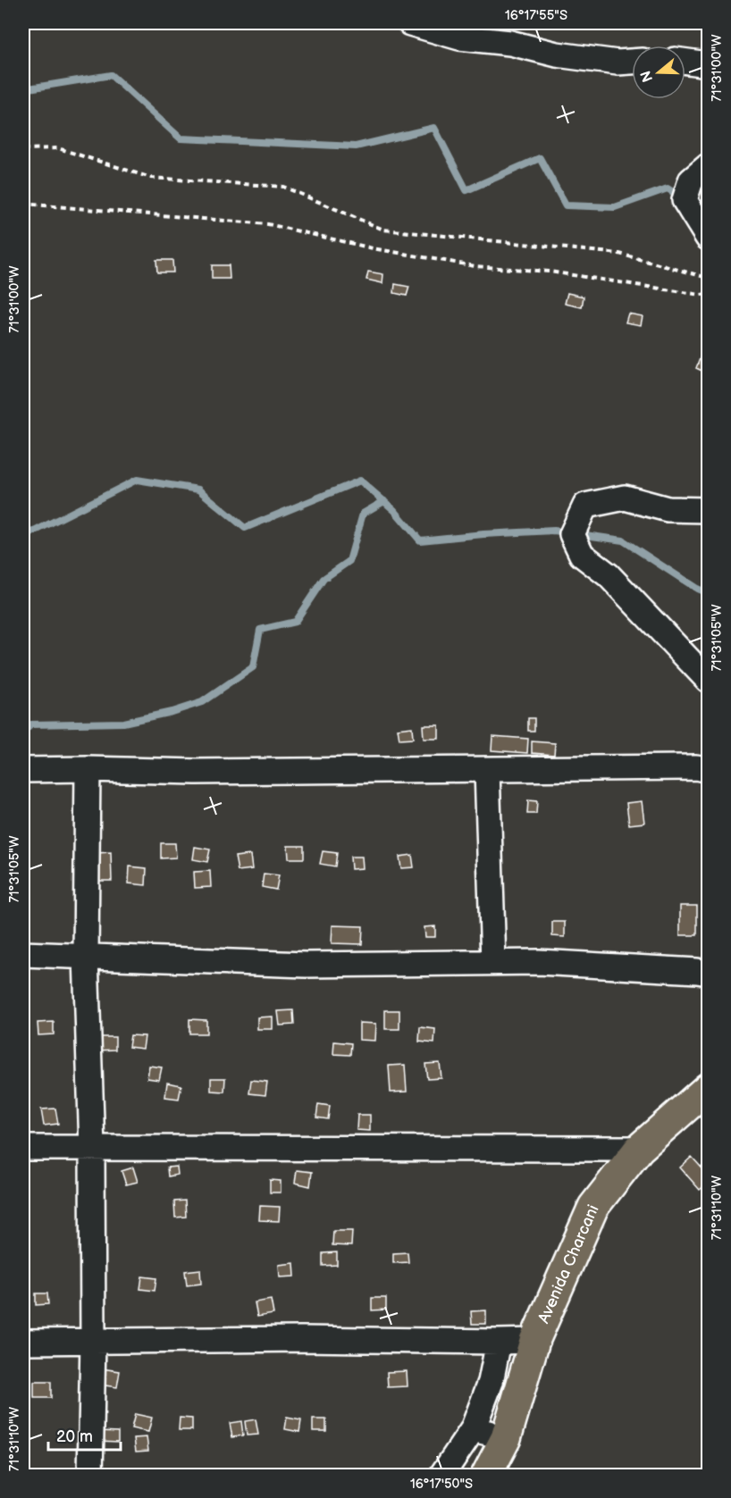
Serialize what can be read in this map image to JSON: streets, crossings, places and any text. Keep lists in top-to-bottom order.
{
  "streets": {
    "main road": ["Avenida Charcani"]
  },
  "scale_bar": "20 m",
  "north": "left",
  "coordinates": [
    "16°17'55\"S",
    "71°31'00\"W",
    "71°31'05\"W",
    "71°31'10\"W",
    "16°17'50\"S"
  ]
}
